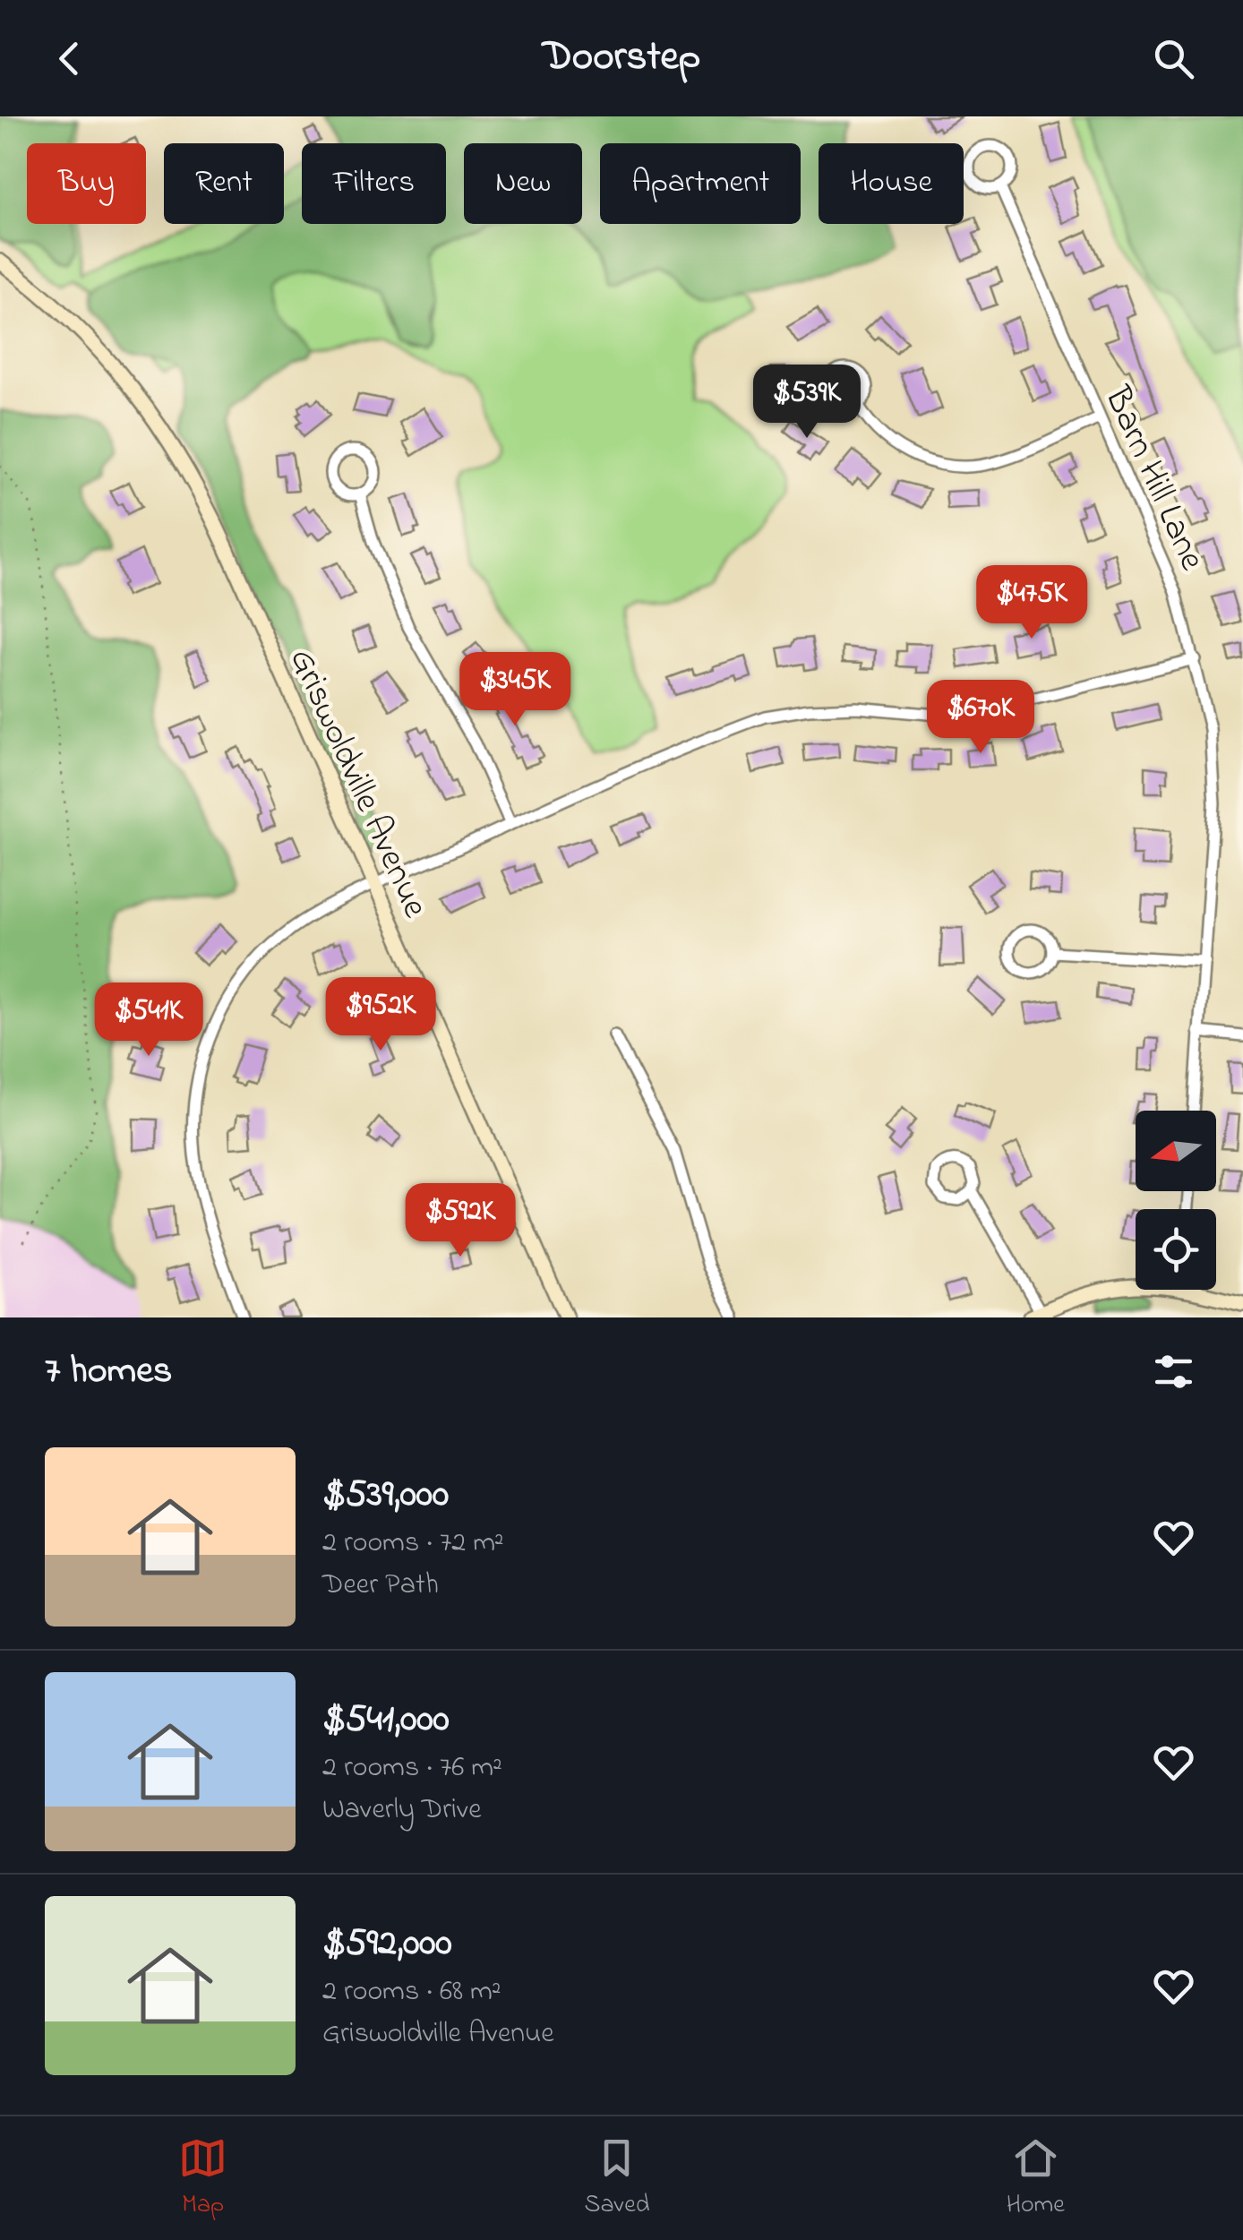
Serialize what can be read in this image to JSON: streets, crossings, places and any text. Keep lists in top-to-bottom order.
{
  "streets": {
    "street": ["Barn Hill Lane", "Griswoldville Avenue"]
  },
  "north": "left",
  "page": {
    "header": "Doorstep",
    "chip": [
      "Buy",
      "Rent",
      "Filters",
      "New",
      "Apartment",
      "House"
    ],
    "price": [
      "$539K",
      "$475K",
      "$345K",
      "$670K",
      "$952K",
      "$541K",
      "$592K"
    ],
    "heading": "7 homes",
    "list": [
      {
        "name": "$539,000",
        "note": "2 rooms · 72 m² · Deer Path"
      },
      {
        "name": "$541,000",
        "note": "2 rooms · 76 m² · Waverly Drive"
      },
      {
        "name": "$592,000",
        "note": "2 rooms · 68 m² · Griswoldville Avenue"
      }
    ],
    "tabs": ["Map", "Saved", "Home"]
  }
}
